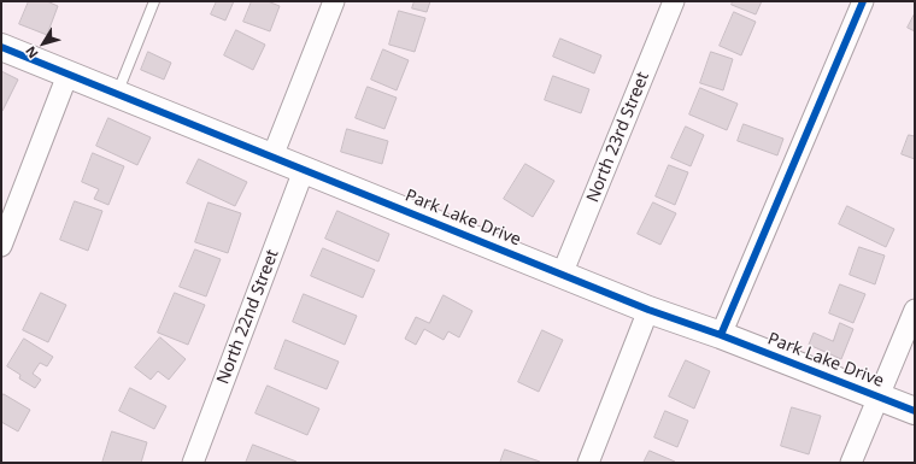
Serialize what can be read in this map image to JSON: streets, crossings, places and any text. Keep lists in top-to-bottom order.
{
  "streets": {
    "street": ["North 23rd Street", "Park Lake Drive", "North 22nd Street"]
  },
  "crossings": [
    ["North 23rd Street", "Park Lake Drive"],
    ["Park Lake Drive", "North 22nd Street"]
  ],
  "north": "bottom left"
}
